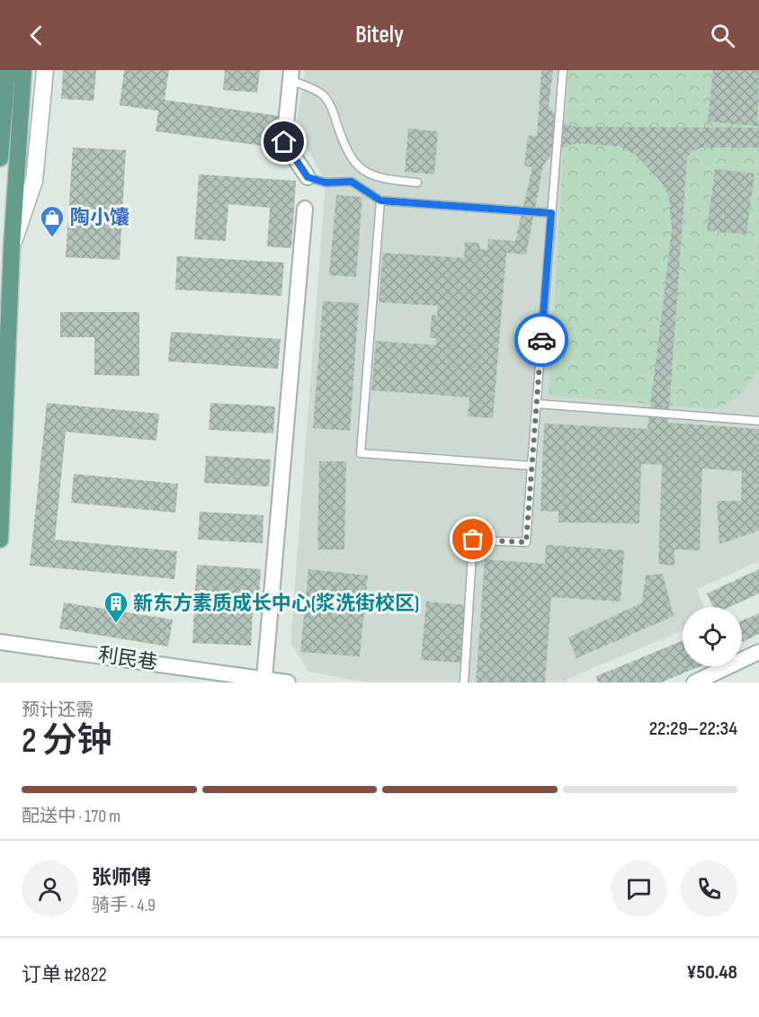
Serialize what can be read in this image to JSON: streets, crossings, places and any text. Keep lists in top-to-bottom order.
{
  "streets": {
    "street": ["利民巷"]
  },
  "places": {
    "shop": ["陶小馕"],
    "building": ["新东方素质成长中心(浆洗街校区)"]
  },
  "page": {
    "header": "Bitely",
    "heading": ["2 分钟", "预计还需", "22:29–22:34"],
    "panel": [
      "张师傅",
      "骑手 · 4.9",
      "订单 #2822",
      "¥50.48"
    ],
    "bar": "配送中 · 170 m"
  }
}
